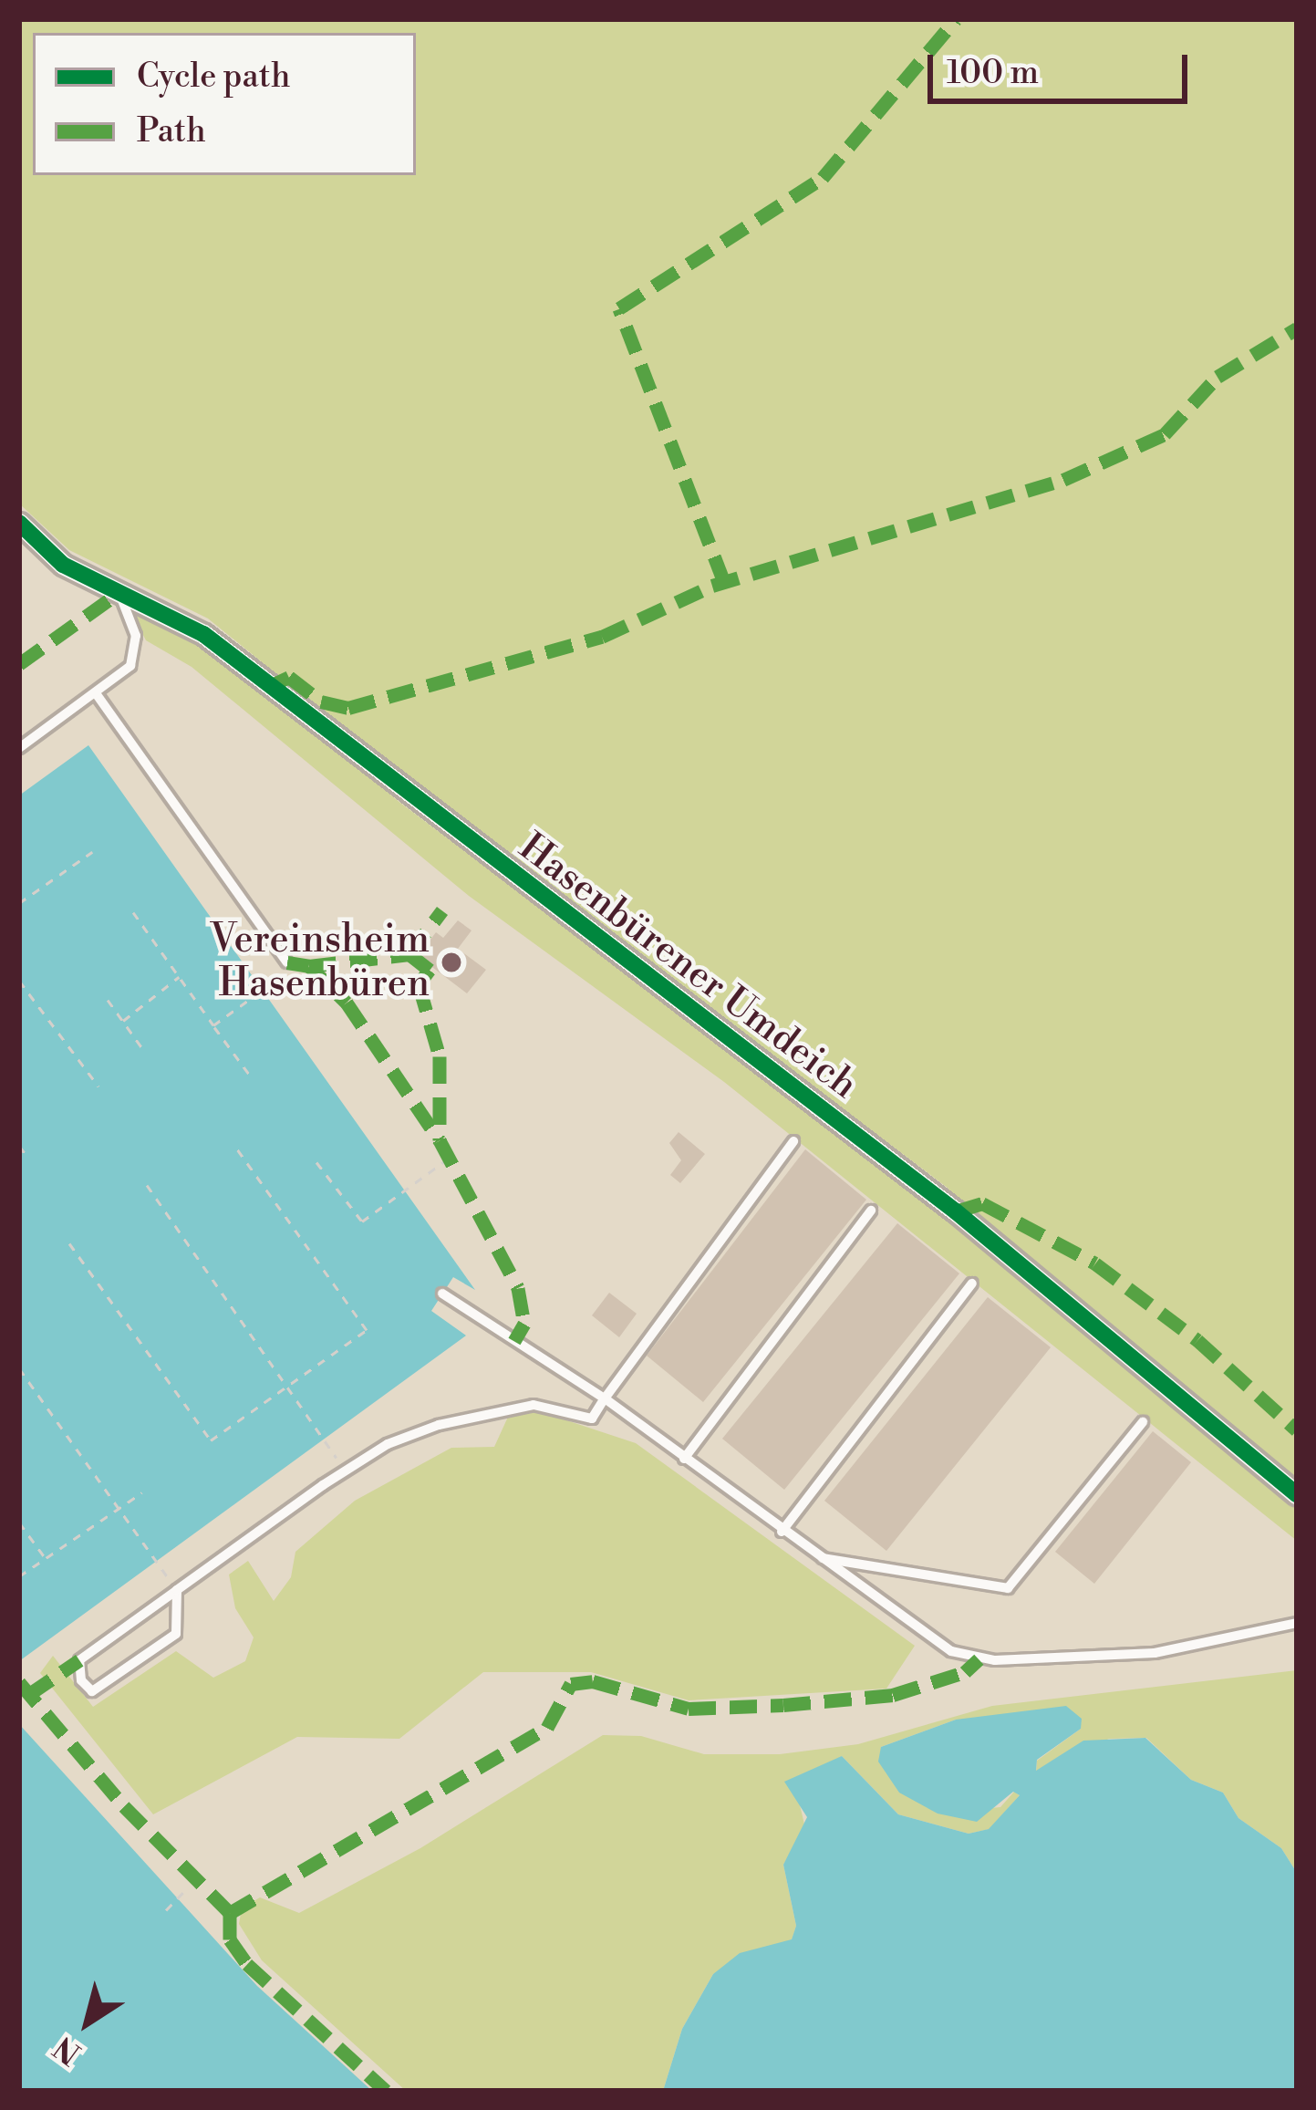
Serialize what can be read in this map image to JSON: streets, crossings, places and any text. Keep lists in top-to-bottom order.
{
  "streets": {
    "street": ["Hasenbürener Umdeich"]
  },
  "places": ["Vereinsheim Hasenbüren"],
  "legend": ["Cycle path", "Path"],
  "scale_bar": "100 m",
  "north": "bottom left"
}
